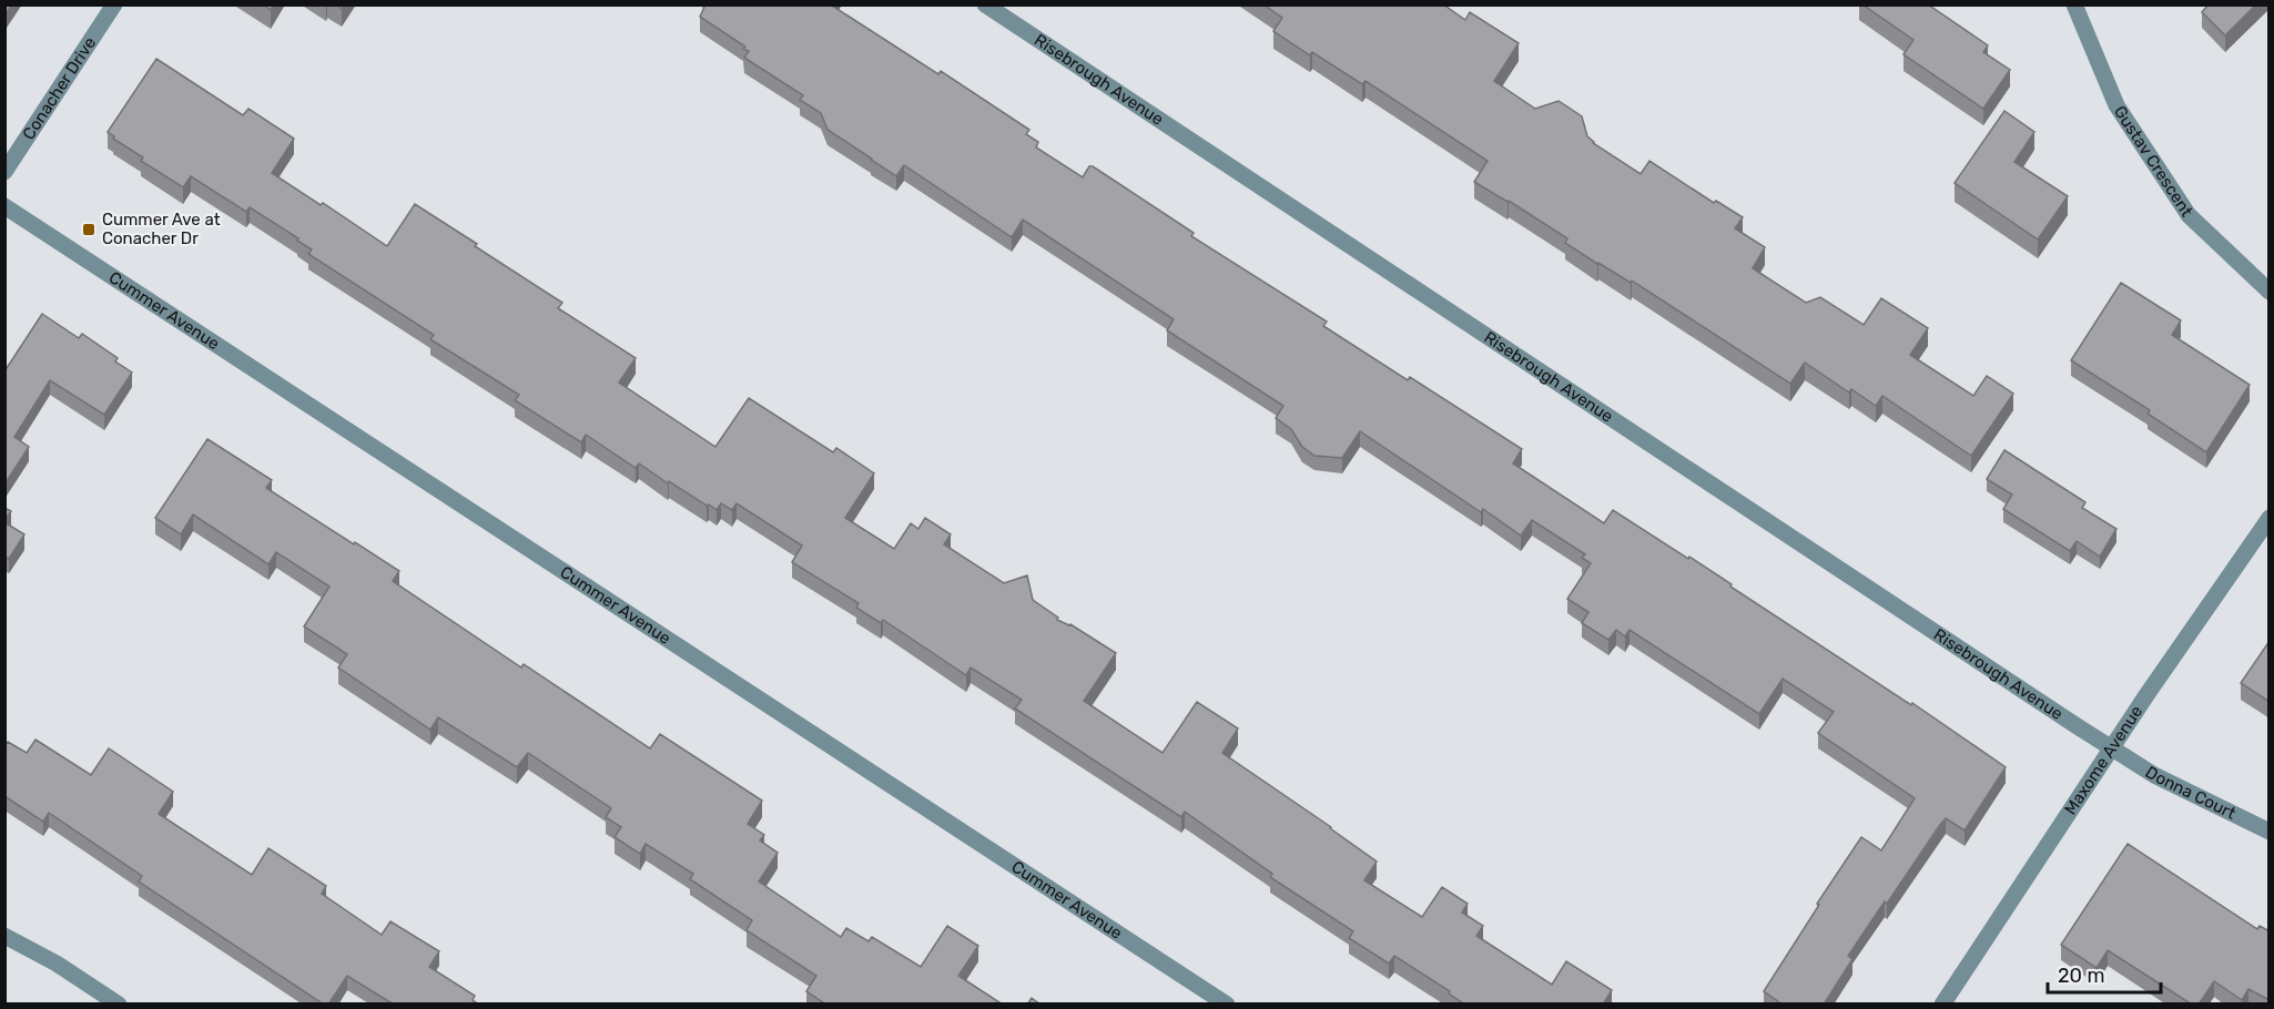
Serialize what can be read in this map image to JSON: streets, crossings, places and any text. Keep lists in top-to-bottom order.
{
  "streets": {
    "street": [
      "Risebrough Avenue",
      "Conacher Drive",
      "Gustav Crescent",
      "Cummer Avenue",
      "Maxome Avenue",
      "Donna Court"
    ]
  },
  "crossings": [
    ["Risebrough Avenue", "Maxome Avenue"],
    ["Risebrough Avenue", "Donna Court"],
    ["Maxome Avenue", "Donna Court"]
  ],
  "places": {
    "transit": ["Cummer Ave at Conacher Dr"]
  },
  "scale_bar": "20 m"
}
